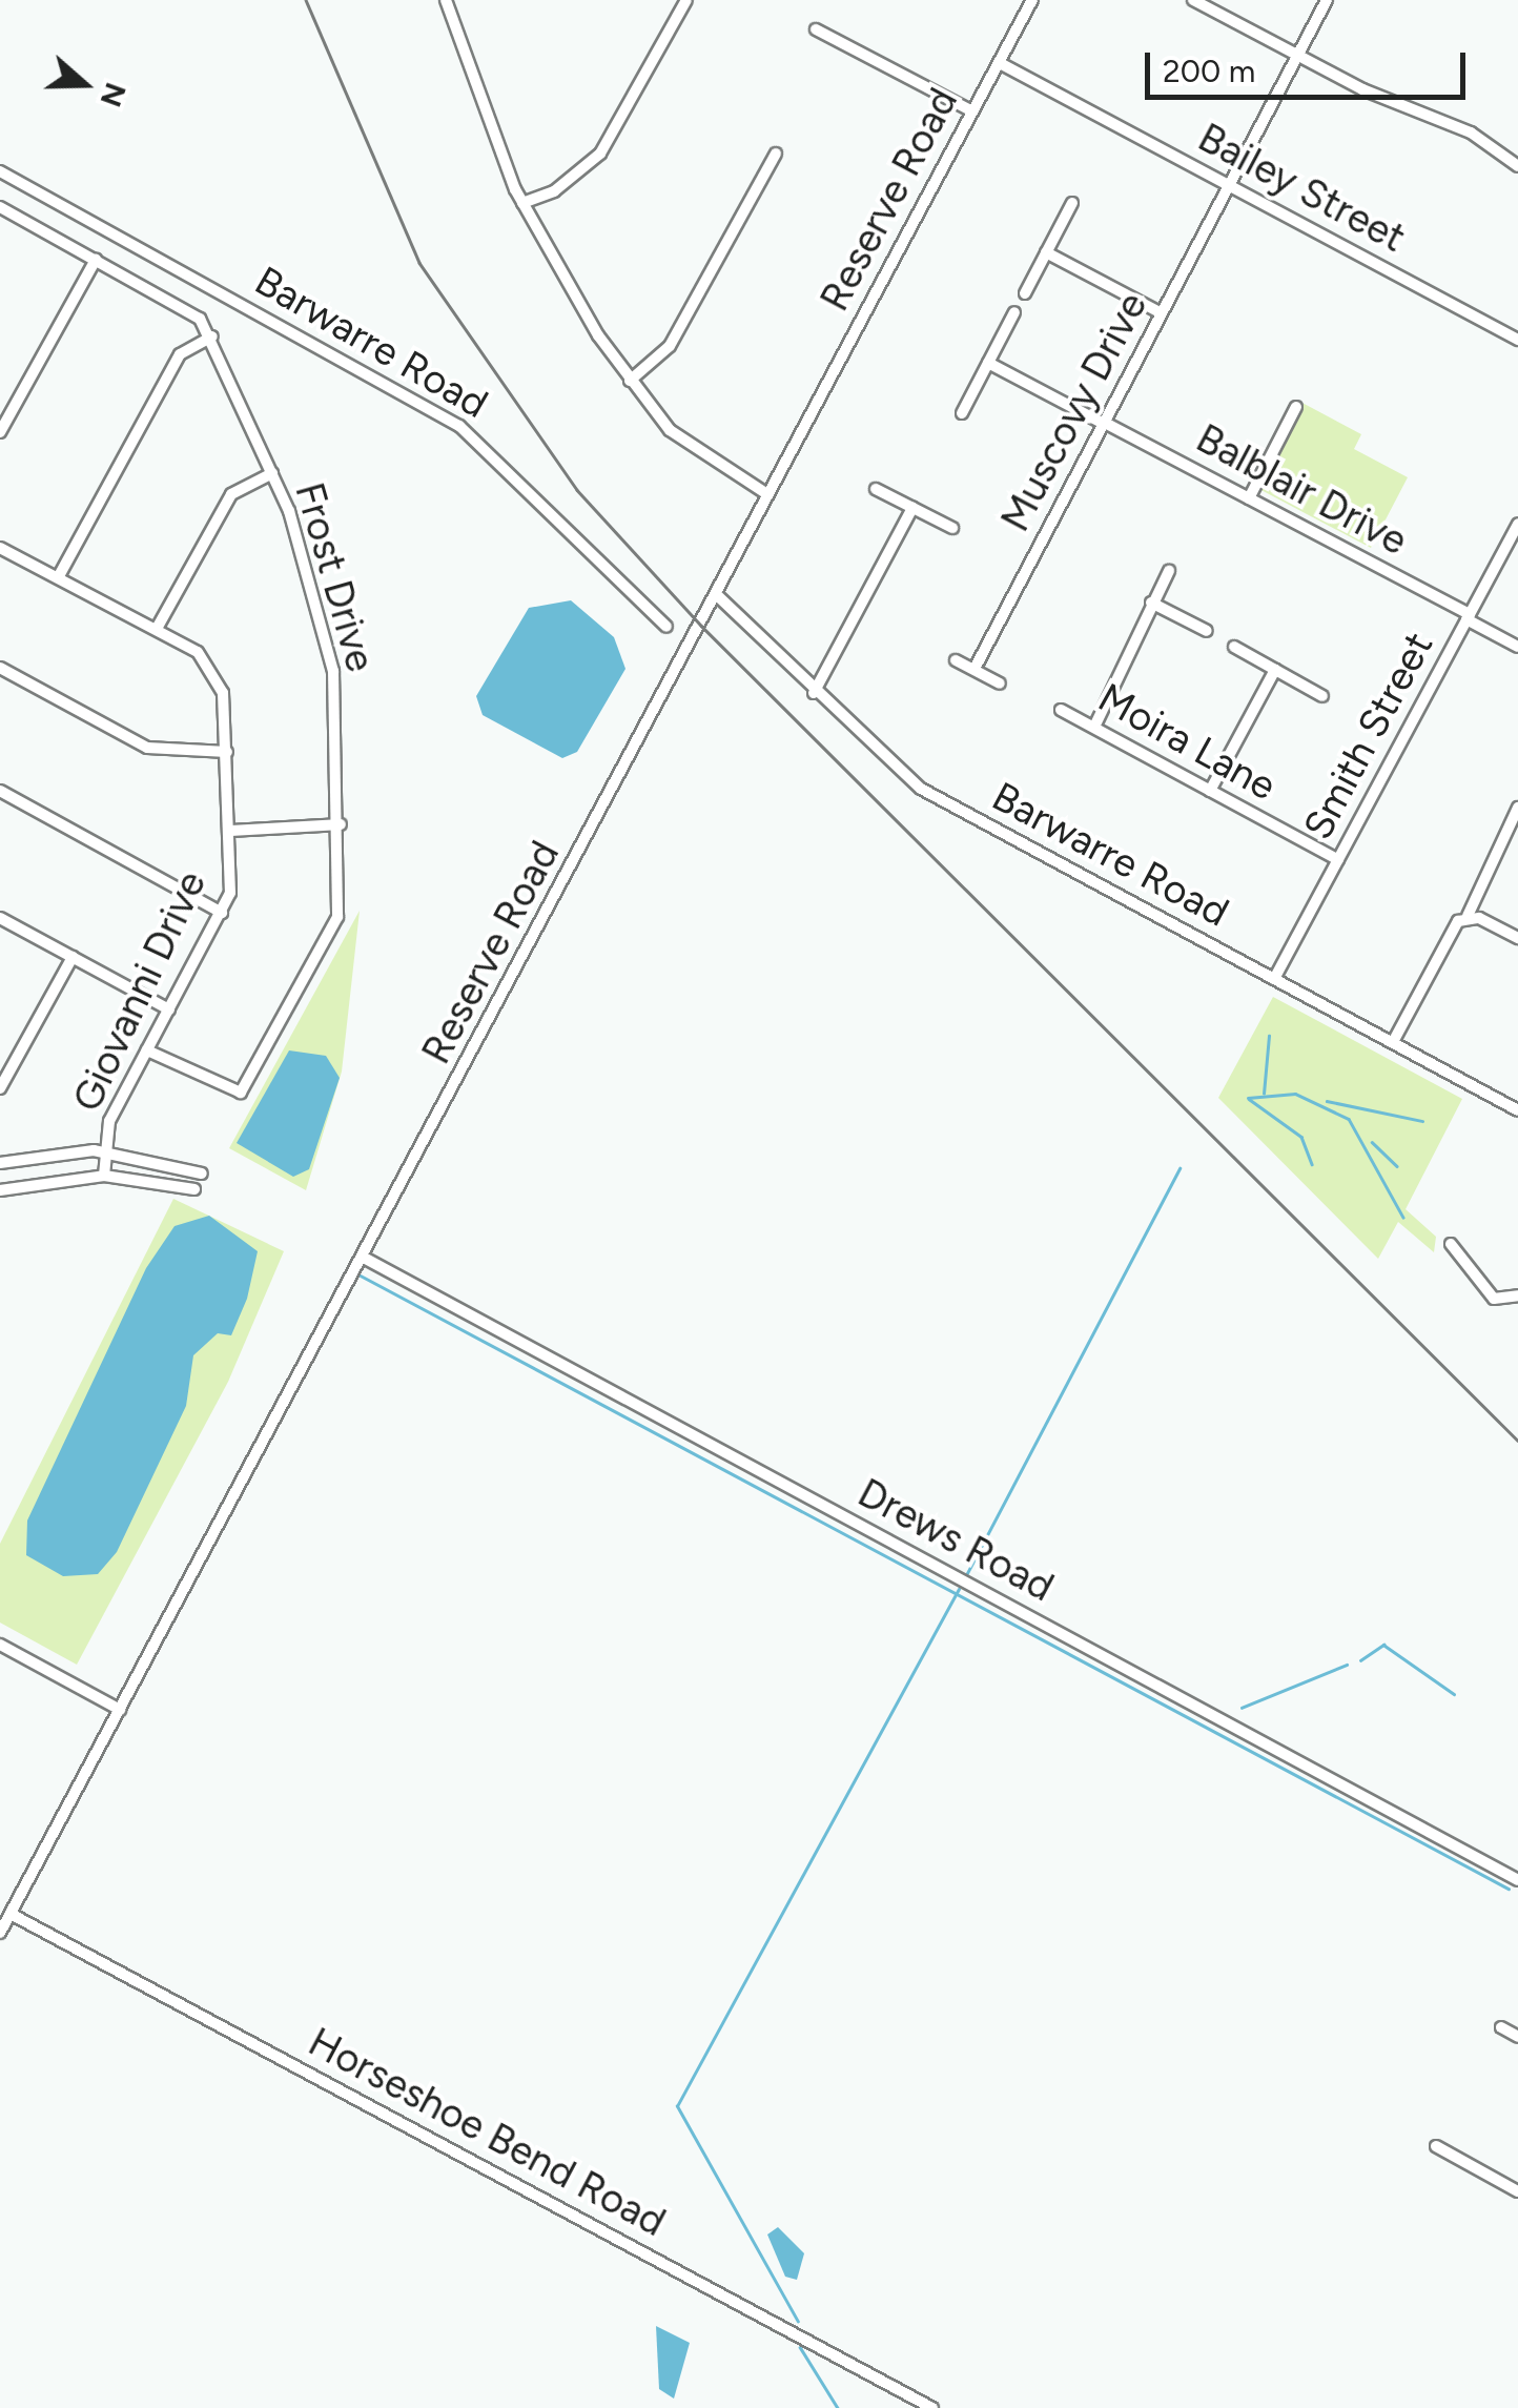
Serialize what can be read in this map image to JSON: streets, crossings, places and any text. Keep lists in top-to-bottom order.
{
  "streets": {
    "street": [
      "Bailey Street",
      "Reserve Road",
      "Barwarre Road",
      "Muscovy Drive",
      "Balblair Drive",
      "Frost Drive",
      "Smith Street",
      "Moira Lane",
      "Giovanni Drive",
      "Drews Road",
      "Horseshoe Bend Road"
    ]
  },
  "crossings": [
    ["Bailey Street", "Reserve Road"],
    ["Bailey Street", "Muscovy Drive"],
    ["Reserve Road", "Barwarre Road"],
    ["Reserve Road", "Drews Road"],
    ["Reserve Road", "Horseshoe Bend Road"],
    ["Barwarre Road", "Smith Street"],
    ["Muscovy Drive", "Balblair Drive"],
    ["Balblair Drive", "Smith Street"],
    ["Frost Drive", "Giovanni Drive"],
    ["Smith Street", "Moira Lane"]
  ],
  "scale_bar": "200 m",
  "north": "right"
}
